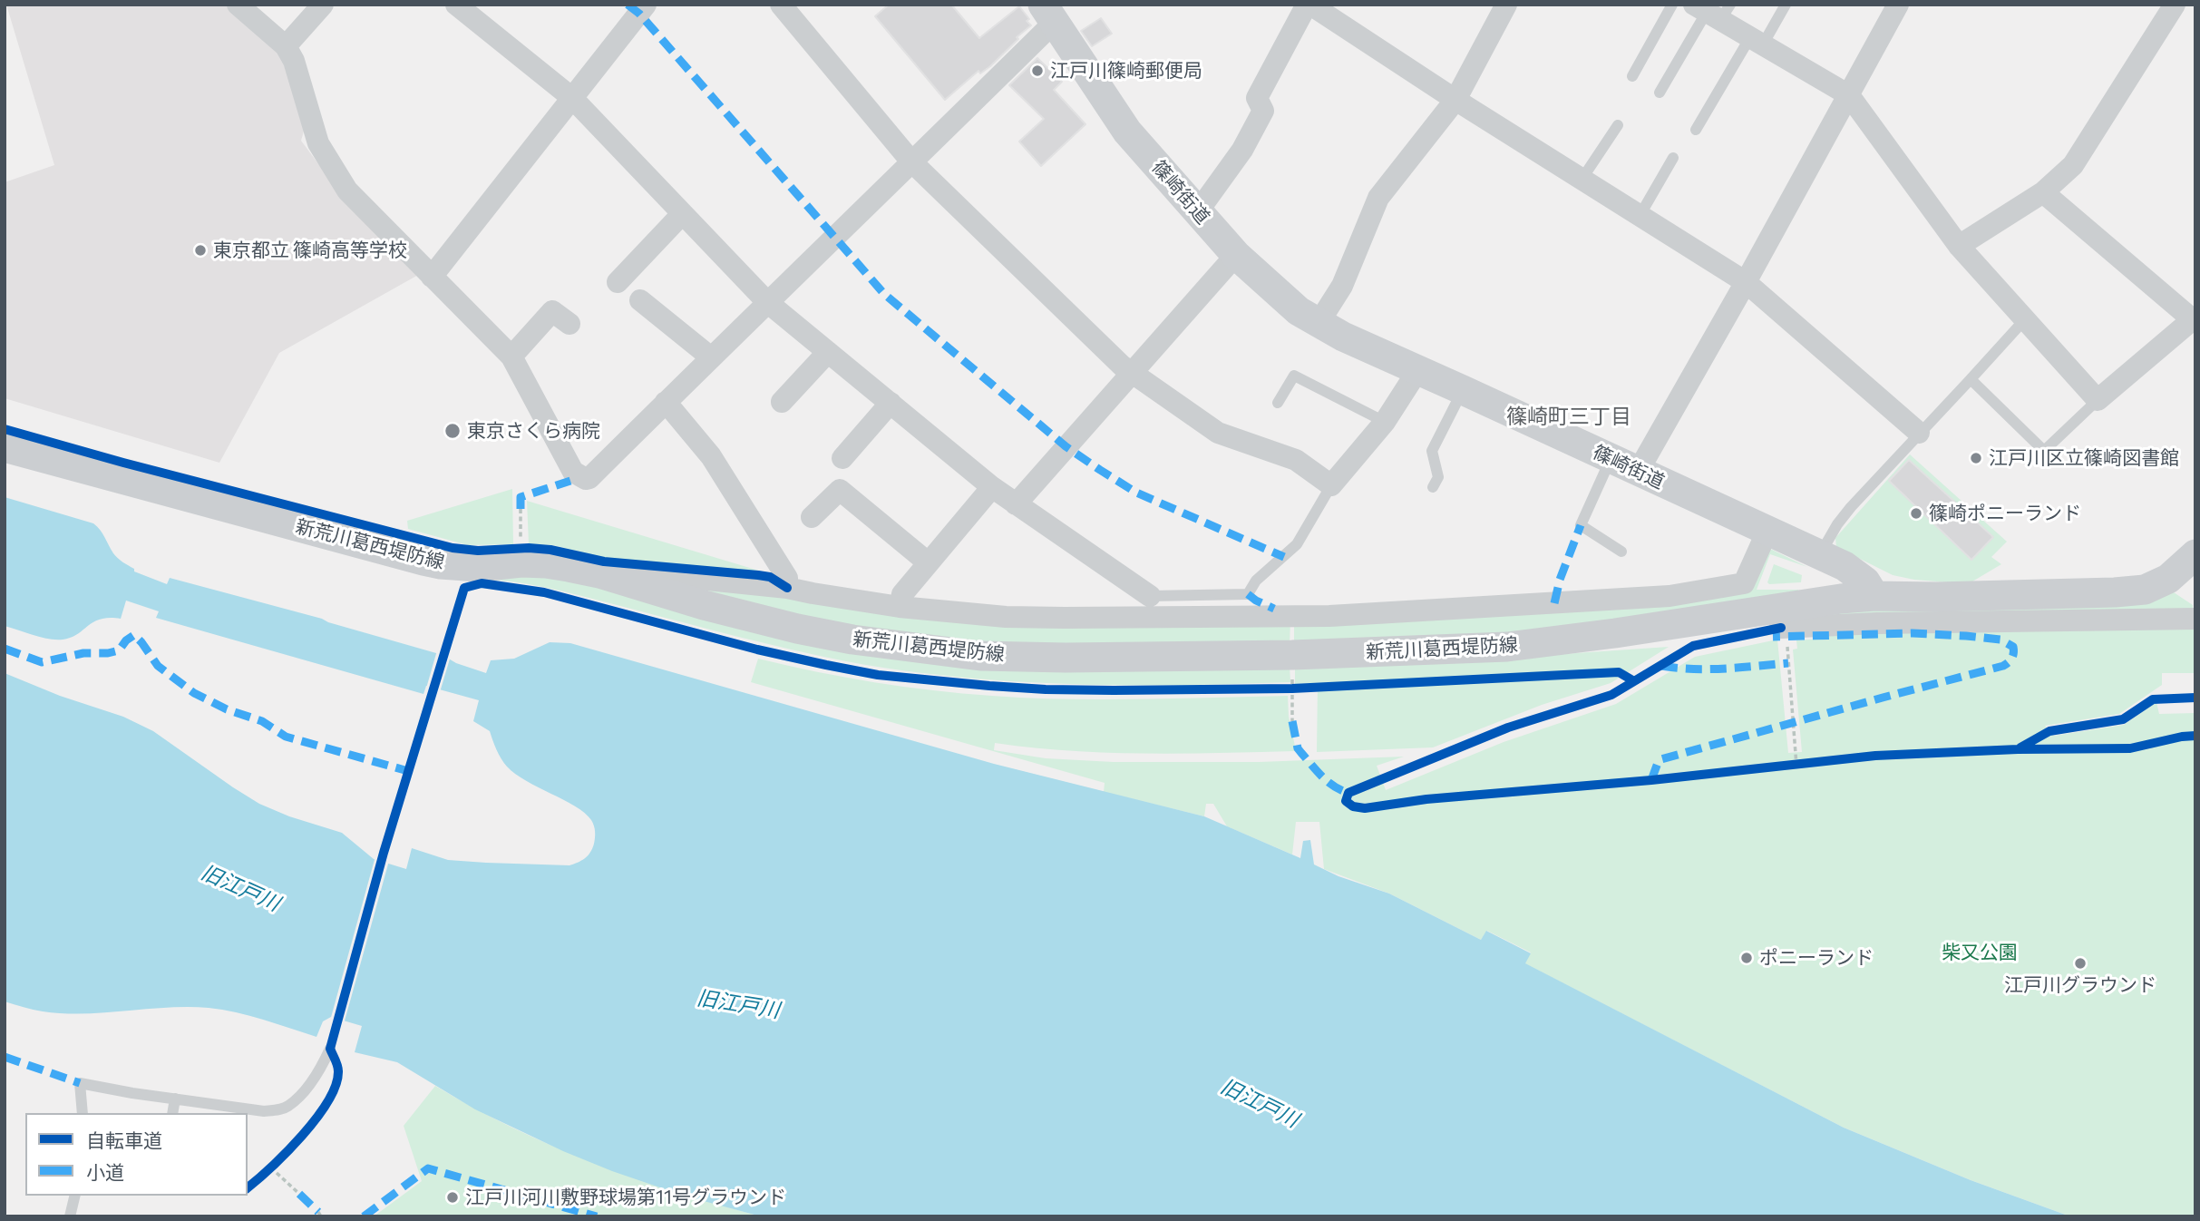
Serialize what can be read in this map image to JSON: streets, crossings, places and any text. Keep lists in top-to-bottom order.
{
  "streets": {
    "main road": ["篠崎街道", "新荒川葛西堤防線"]
  },
  "crossings": [
    ["篠崎街道", "新荒川葛西堤防線"]
  ],
  "districts": ["篠崎町三丁目"],
  "water": ["旧江戸川"],
  "parks": ["柴又公園"],
  "places": [
    "江戸川篠崎郵便局",
    "東京都立 篠崎高等学校",
    "東京さくら病院",
    "江戸川区立篠崎図書館",
    "篠崎ポニーランド",
    "ポニーランド",
    "江戸川グラウンド",
    "江戸川河川敷野球場第11号グラウンド"
  ],
  "legend": ["自転車道", "小道"]
}
